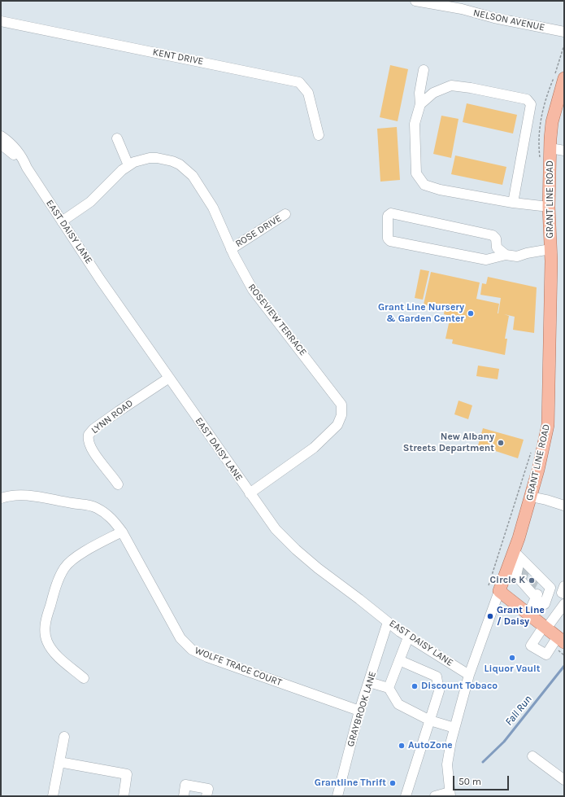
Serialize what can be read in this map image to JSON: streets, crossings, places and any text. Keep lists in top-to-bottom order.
{
  "streets": {
    "main road": ["GRANT LINE ROAD"],
    "street": [
      "NELSON AVENUE",
      "KENT DRIVE",
      "ROSE DRIVE",
      "EAST DAISY LANE",
      "ROSEVIEW TERRACE",
      "LYNN ROAD",
      "WOLFE TRACE COURT",
      "GRAYBROOK LANE"
    ]
  },
  "crossings": [
    ["GRANT LINE ROAD", "EAST DAISY LANE"],
    ["ROSE DRIVE", "ROSEVIEW TERRACE"],
    ["EAST DAISY LANE", "ROSEVIEW TERRACE"],
    ["EAST DAISY LANE", "LYNN ROAD"],
    ["EAST DAISY LANE", "GRAYBROOK LANE"],
    ["WOLFE TRACE COURT", "GRAYBROOK LANE"]
  ],
  "water": ["Fall Run"],
  "places": [
    "Grant Line Nursery & Garden Center",
    "New Albany Streets Department",
    "Circle K",
    "Grant Line / Daisy",
    "Liquor Vault",
    "Discount Tobaco",
    "AutoZone",
    "Grantline Thrift"
  ],
  "scale_bar": "50 m"
}
